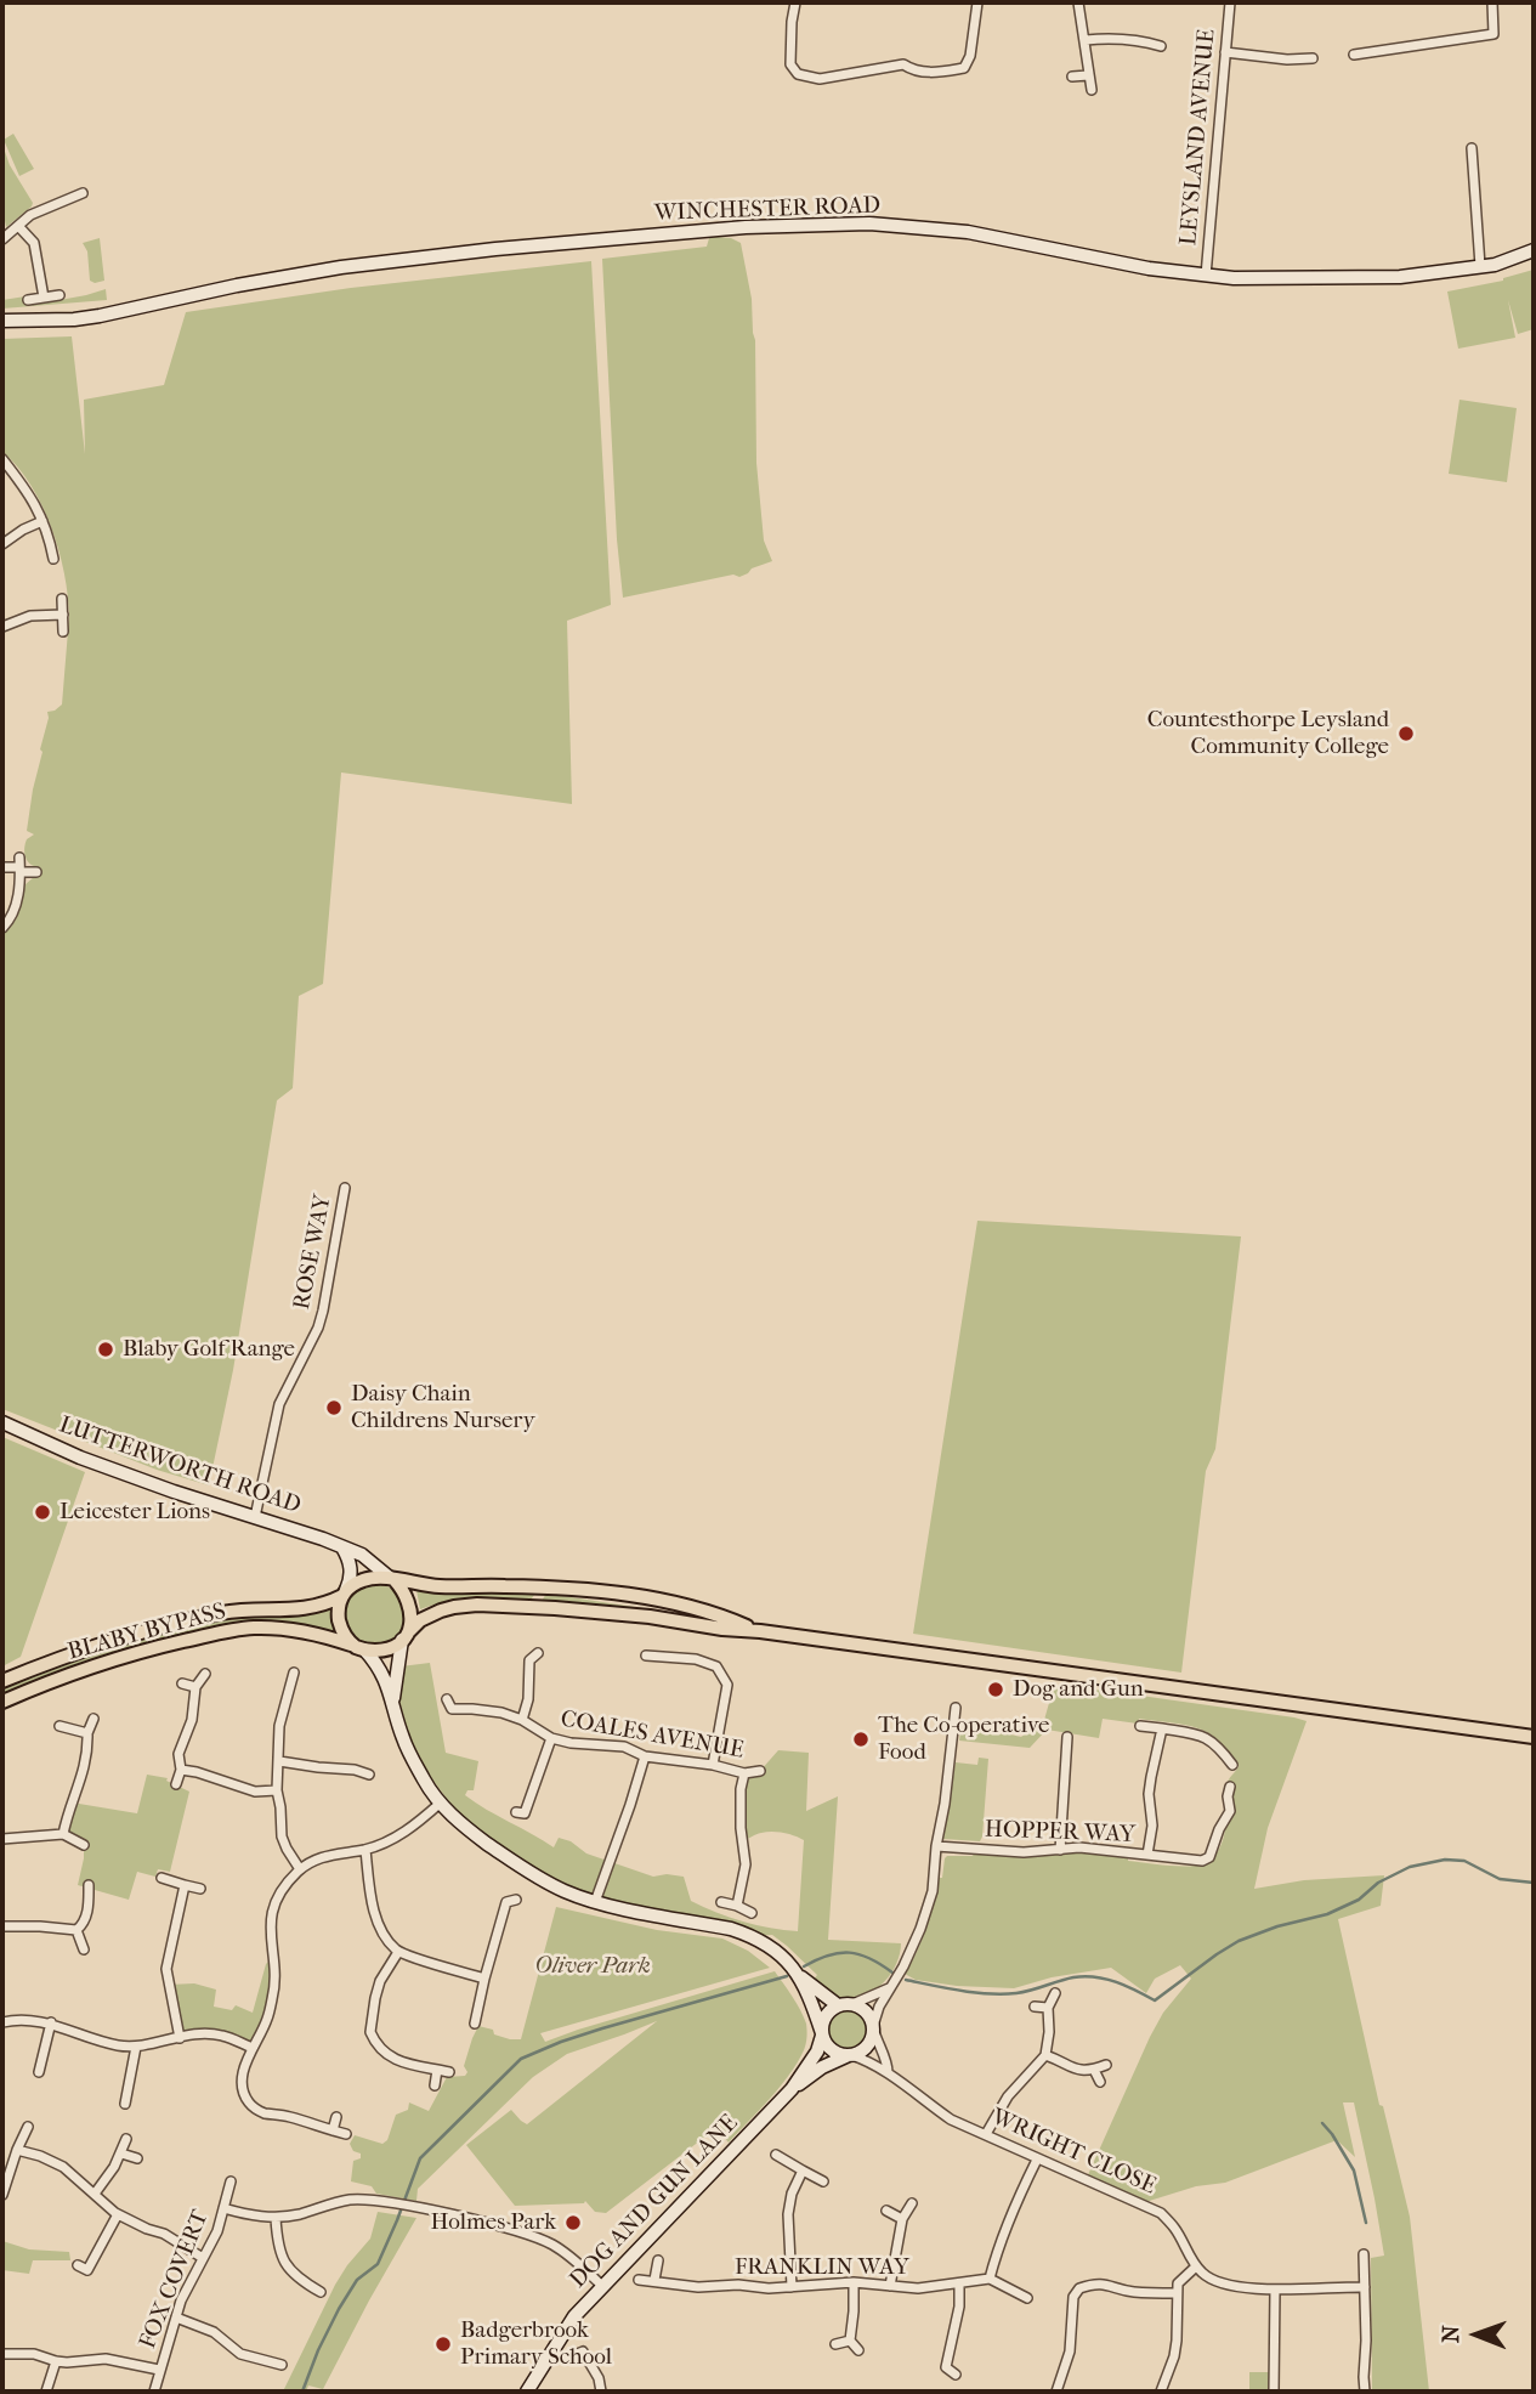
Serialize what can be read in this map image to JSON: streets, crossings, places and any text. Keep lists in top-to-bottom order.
{
  "streets": {
    "main road": ["BLABY BYPASS"],
    "street": [
      "LEYSLAND AVENUE",
      "WINCHESTER ROAD",
      "ROSE WAY",
      "LUTTERWORTH ROAD",
      "COALES AVENUE",
      "HOPPER WAY",
      "WRIGHT CLOSE",
      "DOG AND GUN LANE",
      "FRANKLIN WAY",
      "FOX COVERT"
    ]
  },
  "crossings": [
    ["LEYSLAND AVENUE", "WINCHESTER ROAD"],
    ["ROSE WAY", "LUTTERWORTH ROAD"],
    ["LUTTERWORTH ROAD", "BLABY BYPASS"],
    ["WRIGHT CLOSE", "DOG AND GUN LANE"]
  ],
  "parks": ["Oliver Park"],
  "places": [
    "Countesthorpe Leysland Community College",
    "Blaby Golf Range",
    "Daisy Chain Childrens Nursery",
    "Leicester Lions",
    "Dog and Gun",
    "The Co-operative Food",
    "Holmes Park",
    "Badgerbrook Primary School"
  ],
  "north": "left"
}
